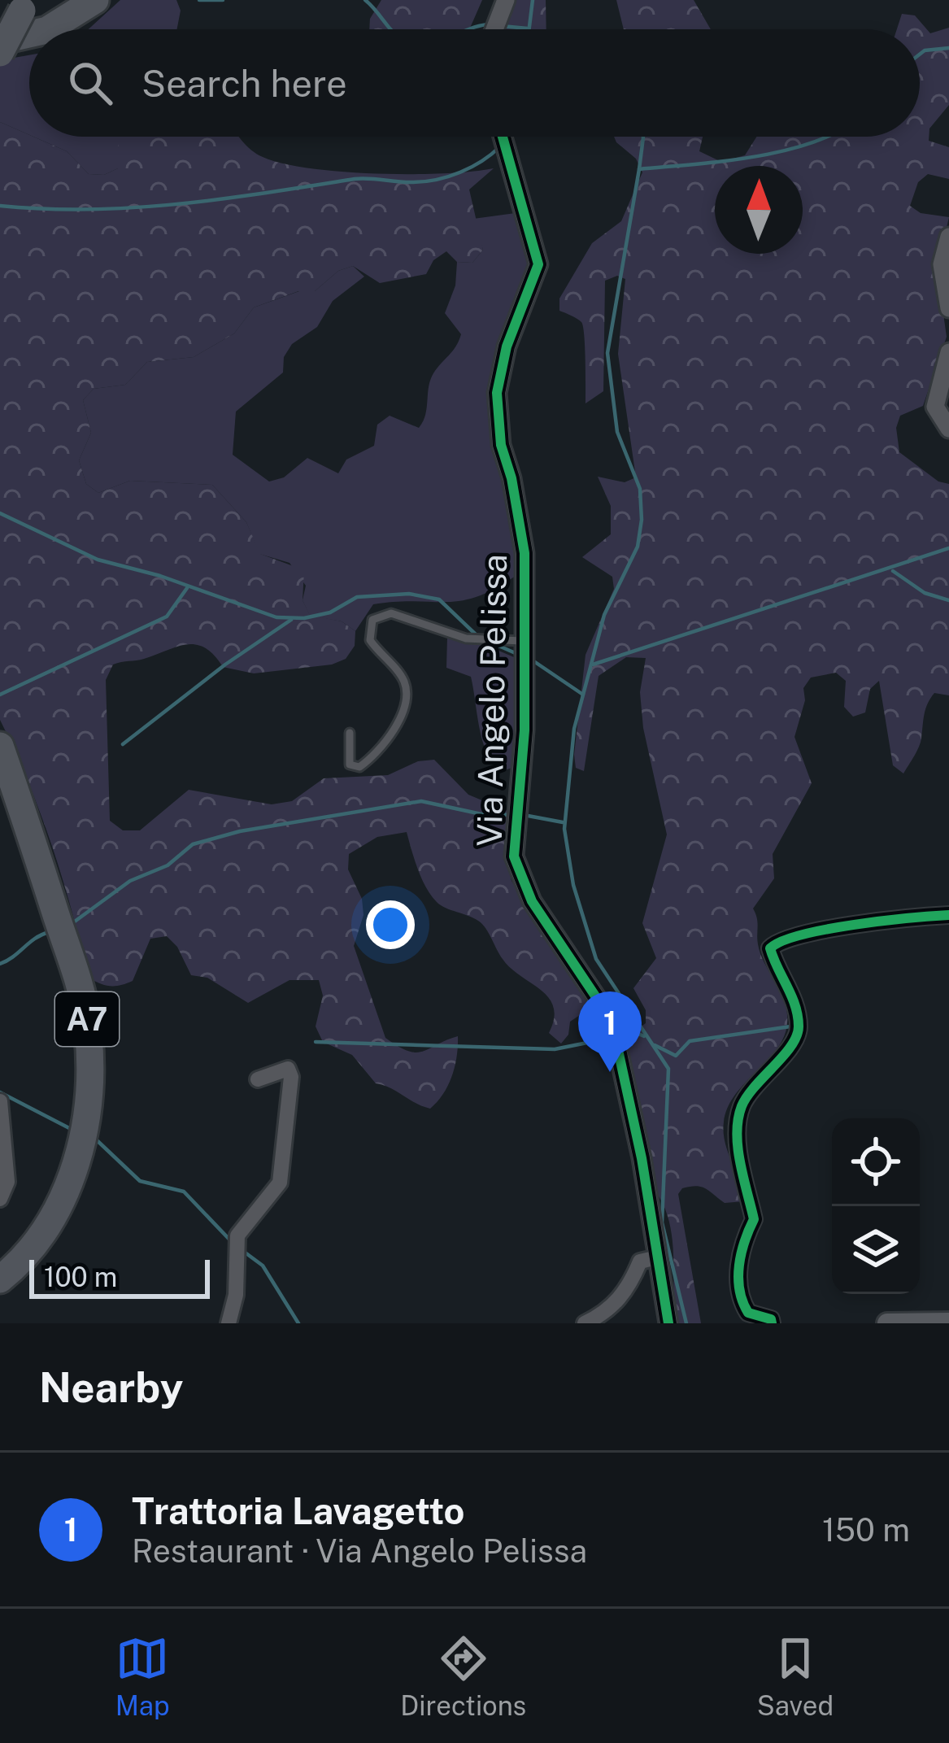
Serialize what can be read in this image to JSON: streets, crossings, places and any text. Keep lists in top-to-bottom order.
{
  "streets": {
    "highway": ["A7"],
    "street": ["Via Angelo Pelissa"]
  },
  "scale_bar": "100 m",
  "north": "top",
  "page": {
    "search": "Search here",
    "pins": "1",
    "scale": "100 m",
    "heading": "Nearby",
    "list": [
      {
        "mark": "1",
        "name": "Trattoria Lavagetto",
        "note": "Restaurant · Via Angelo Pelissa",
        "value": "150 m"
      }
    ],
    "nav": ["Map", "Directions", "Saved"]
  }
}
